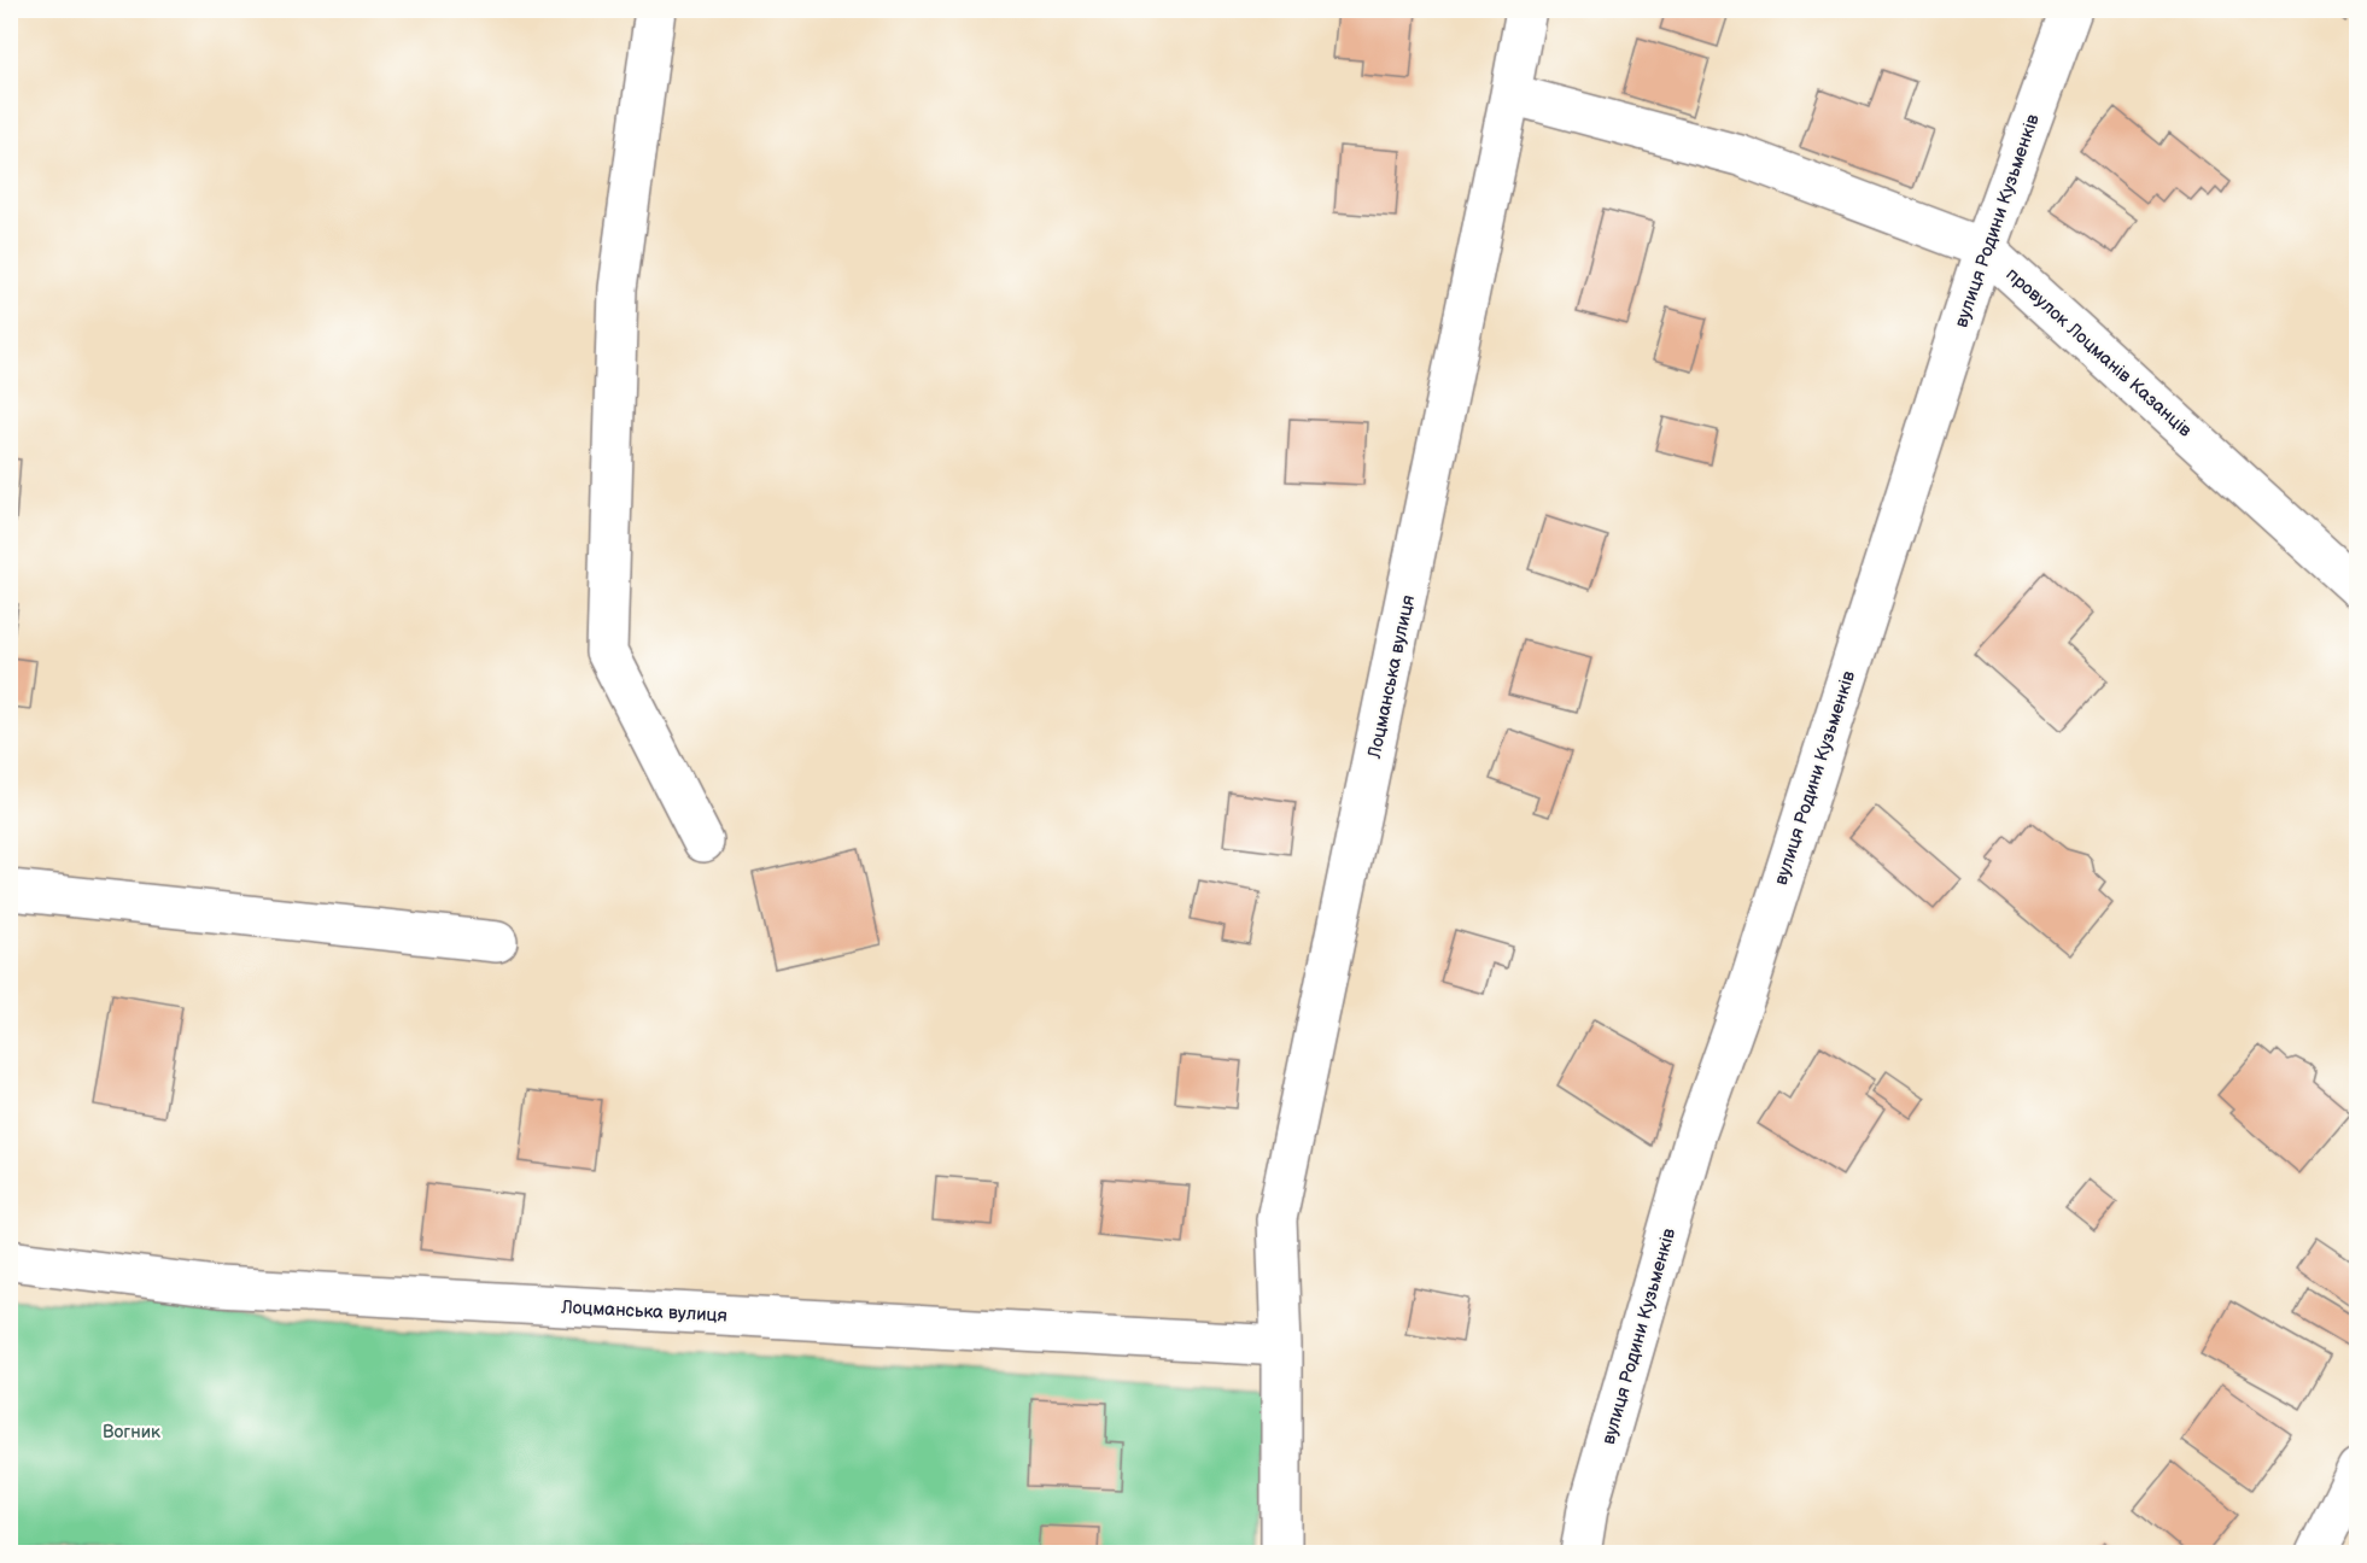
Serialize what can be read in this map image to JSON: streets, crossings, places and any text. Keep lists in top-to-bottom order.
{
  "streets": {
    "street": ["вулиця Родини Кузьменків", "провулок Лоцманів Казанців", "Лоцманська вулиця"]
  },
  "crossings": [
    ["вулиця Родини Кузьменків", "провулок Лоцманів Казанців"],
    ["провулок Лоцманів Казанців", "Лоцманська вулиця"]
  ],
  "parks": ["Вогник"]
}
